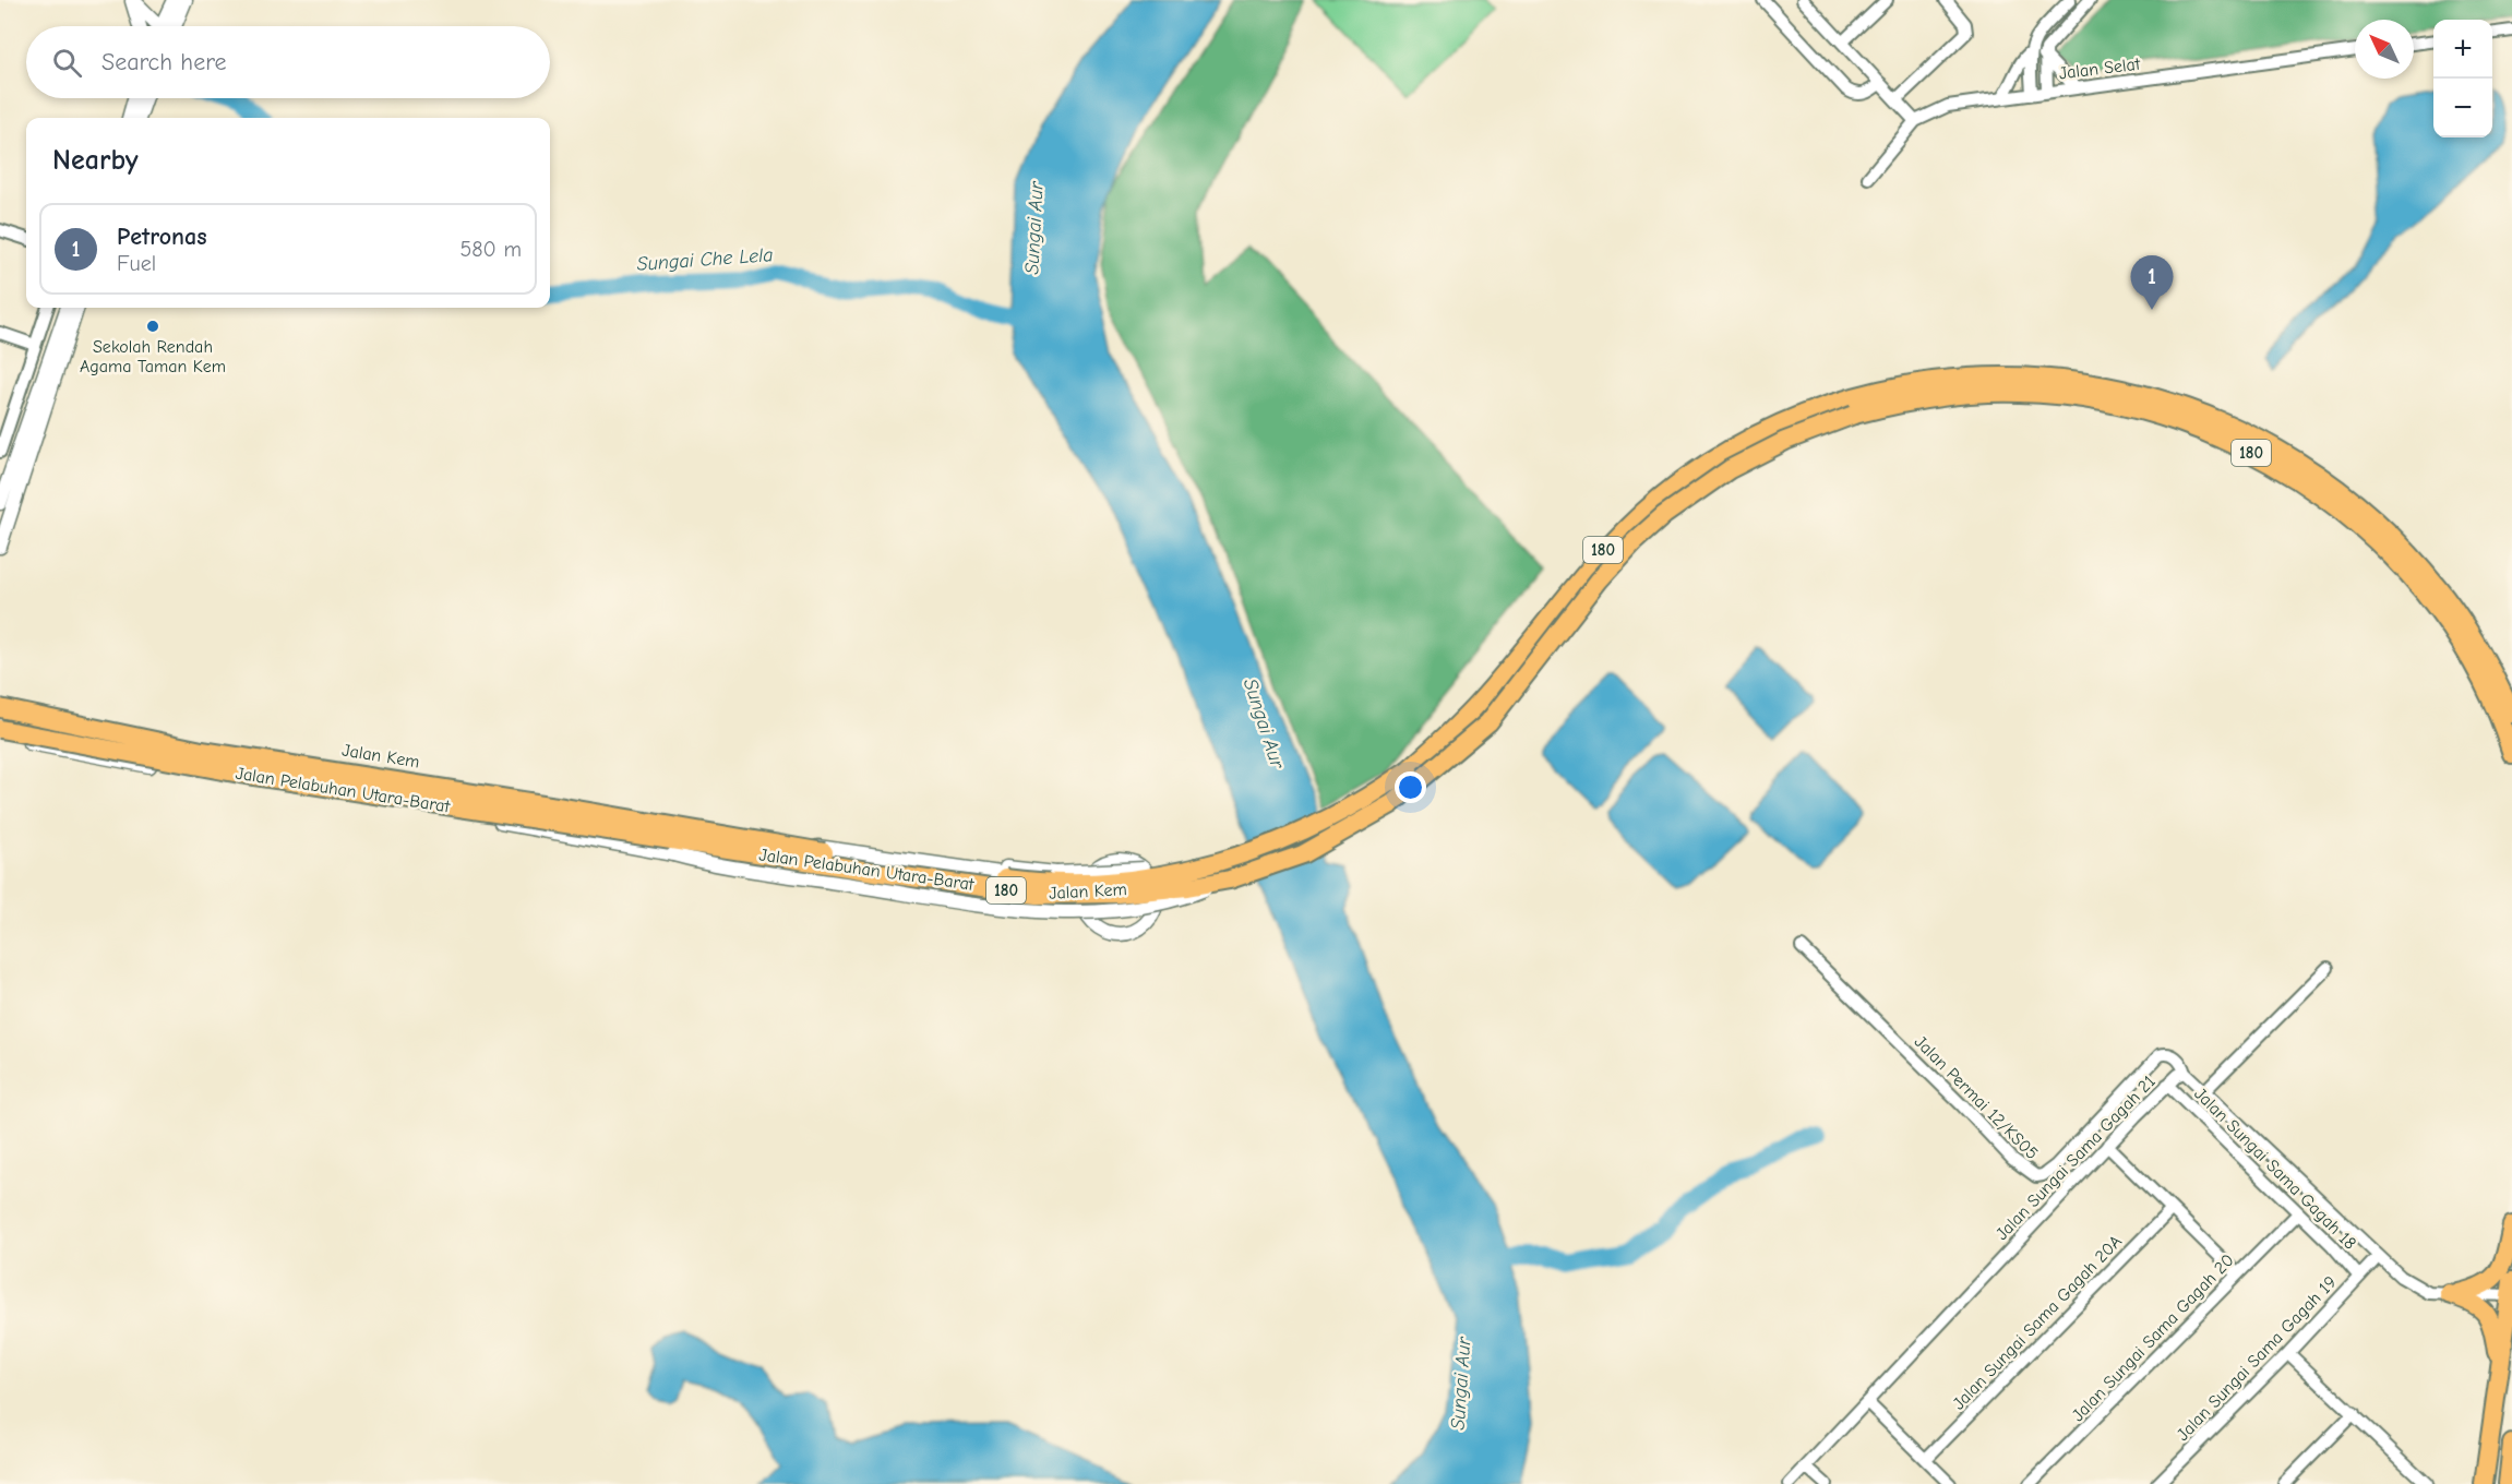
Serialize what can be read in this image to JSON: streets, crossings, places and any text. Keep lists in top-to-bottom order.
{
  "streets": {
    "main road": ["180", "Jalan Pelabuhan Utara-Barat"],
    "street": [
      "Jalan Selat",
      "Jalan Kem",
      "Jalan Permai 12/KS05",
      "Jalan Sungai Sama Gagah 21",
      "Jalan Sungai Sama Gagah 18",
      "Jalan Sungai Sama Gagah 20A",
      "Jalan Sungai Sama Gagah 20",
      "Jalan Sungai Sama Gagah 19"
    ]
  },
  "crossings": [
    ["Jalan Kem", "Jalan Pelabuhan Utara-Barat"],
    ["Jalan Permai 12/KS05", "Jalan Sungai Sama Gagah 21"],
    ["Jalan Sungai Sama Gagah 21", "Jalan Sungai Sama Gagah 18"],
    ["Jalan Sungai Sama Gagah 18", "Jalan Sungai Sama Gagah 20"],
    ["Jalan Sungai Sama Gagah 18", "Jalan Sungai Sama Gagah 19"]
  ],
  "water": ["Sungai Aur", "Sungai Che Lela"],
  "places": ["Sekolah Rendah Agama Taman Kem"],
  "north": "top left",
  "page": {
    "map_buttons": ["+", "−"],
    "search": "Search here",
    "heading": "Nearby",
    "list": [
      {
        "mark": "1",
        "name": "Petronas",
        "note": "Fuel",
        "value": "580 m"
      }
    ],
    "pins": "1"
  }
}
